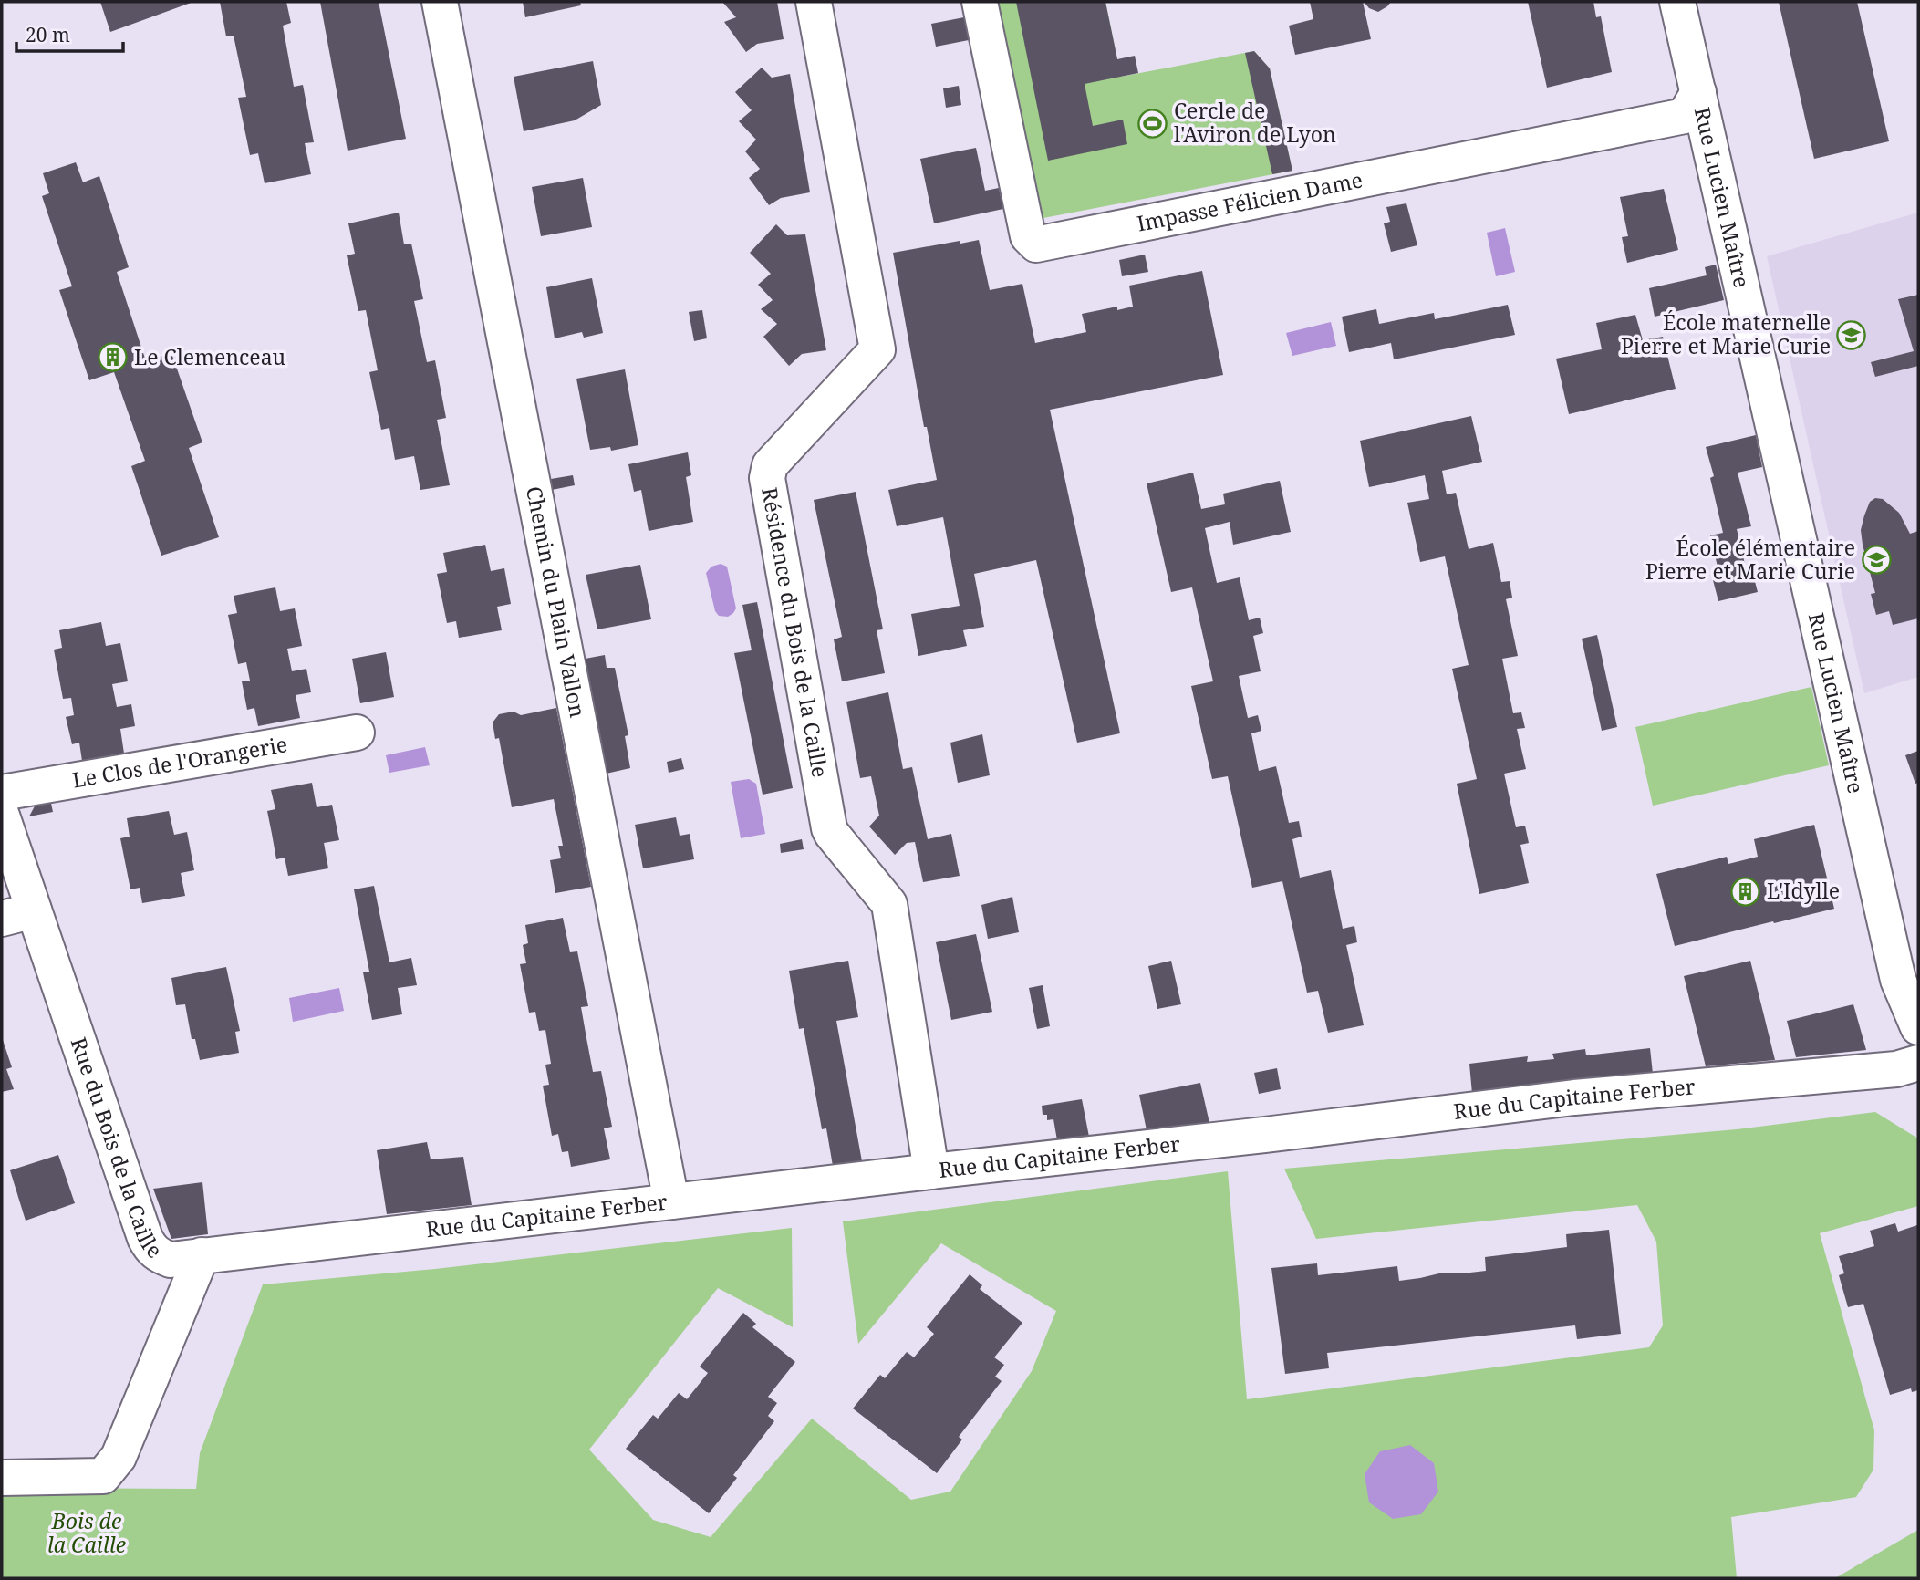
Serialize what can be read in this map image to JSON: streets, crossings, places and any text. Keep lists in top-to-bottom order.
{
  "streets": {
    "street": [
      "Rue Lucien Maître",
      "Impasse Félicien Dame",
      "Chemin du Plain Vallon",
      "Résidence du Bois de la Caille",
      "Le Clos de l'Orangerie",
      "Rue du Capitaine Ferber",
      "Rue du Bois de la Caille"
    ]
  },
  "crossings": [
    ["Rue Lucien Maître", "Impasse Félicien Dame"],
    ["Chemin du Plain Vallon", "Rue du Capitaine Ferber"],
    ["Résidence du Bois de la Caille", "Rue du Capitaine Ferber"],
    ["Rue du Capitaine Ferber", "Rue du Bois de la Caille"]
  ],
  "parks": ["Bois de la Caille"],
  "places": {
    "sports": ["Cercle de l'Aviron de Lyon"],
    "school or university": ["École maternelle Pierre et Marie Curie", "École élémentaire Pierre et Marie Curie"],
    "building": ["Le Clemenceau", "L'Idylle"]
  },
  "scale_bar": "20 m"
}
